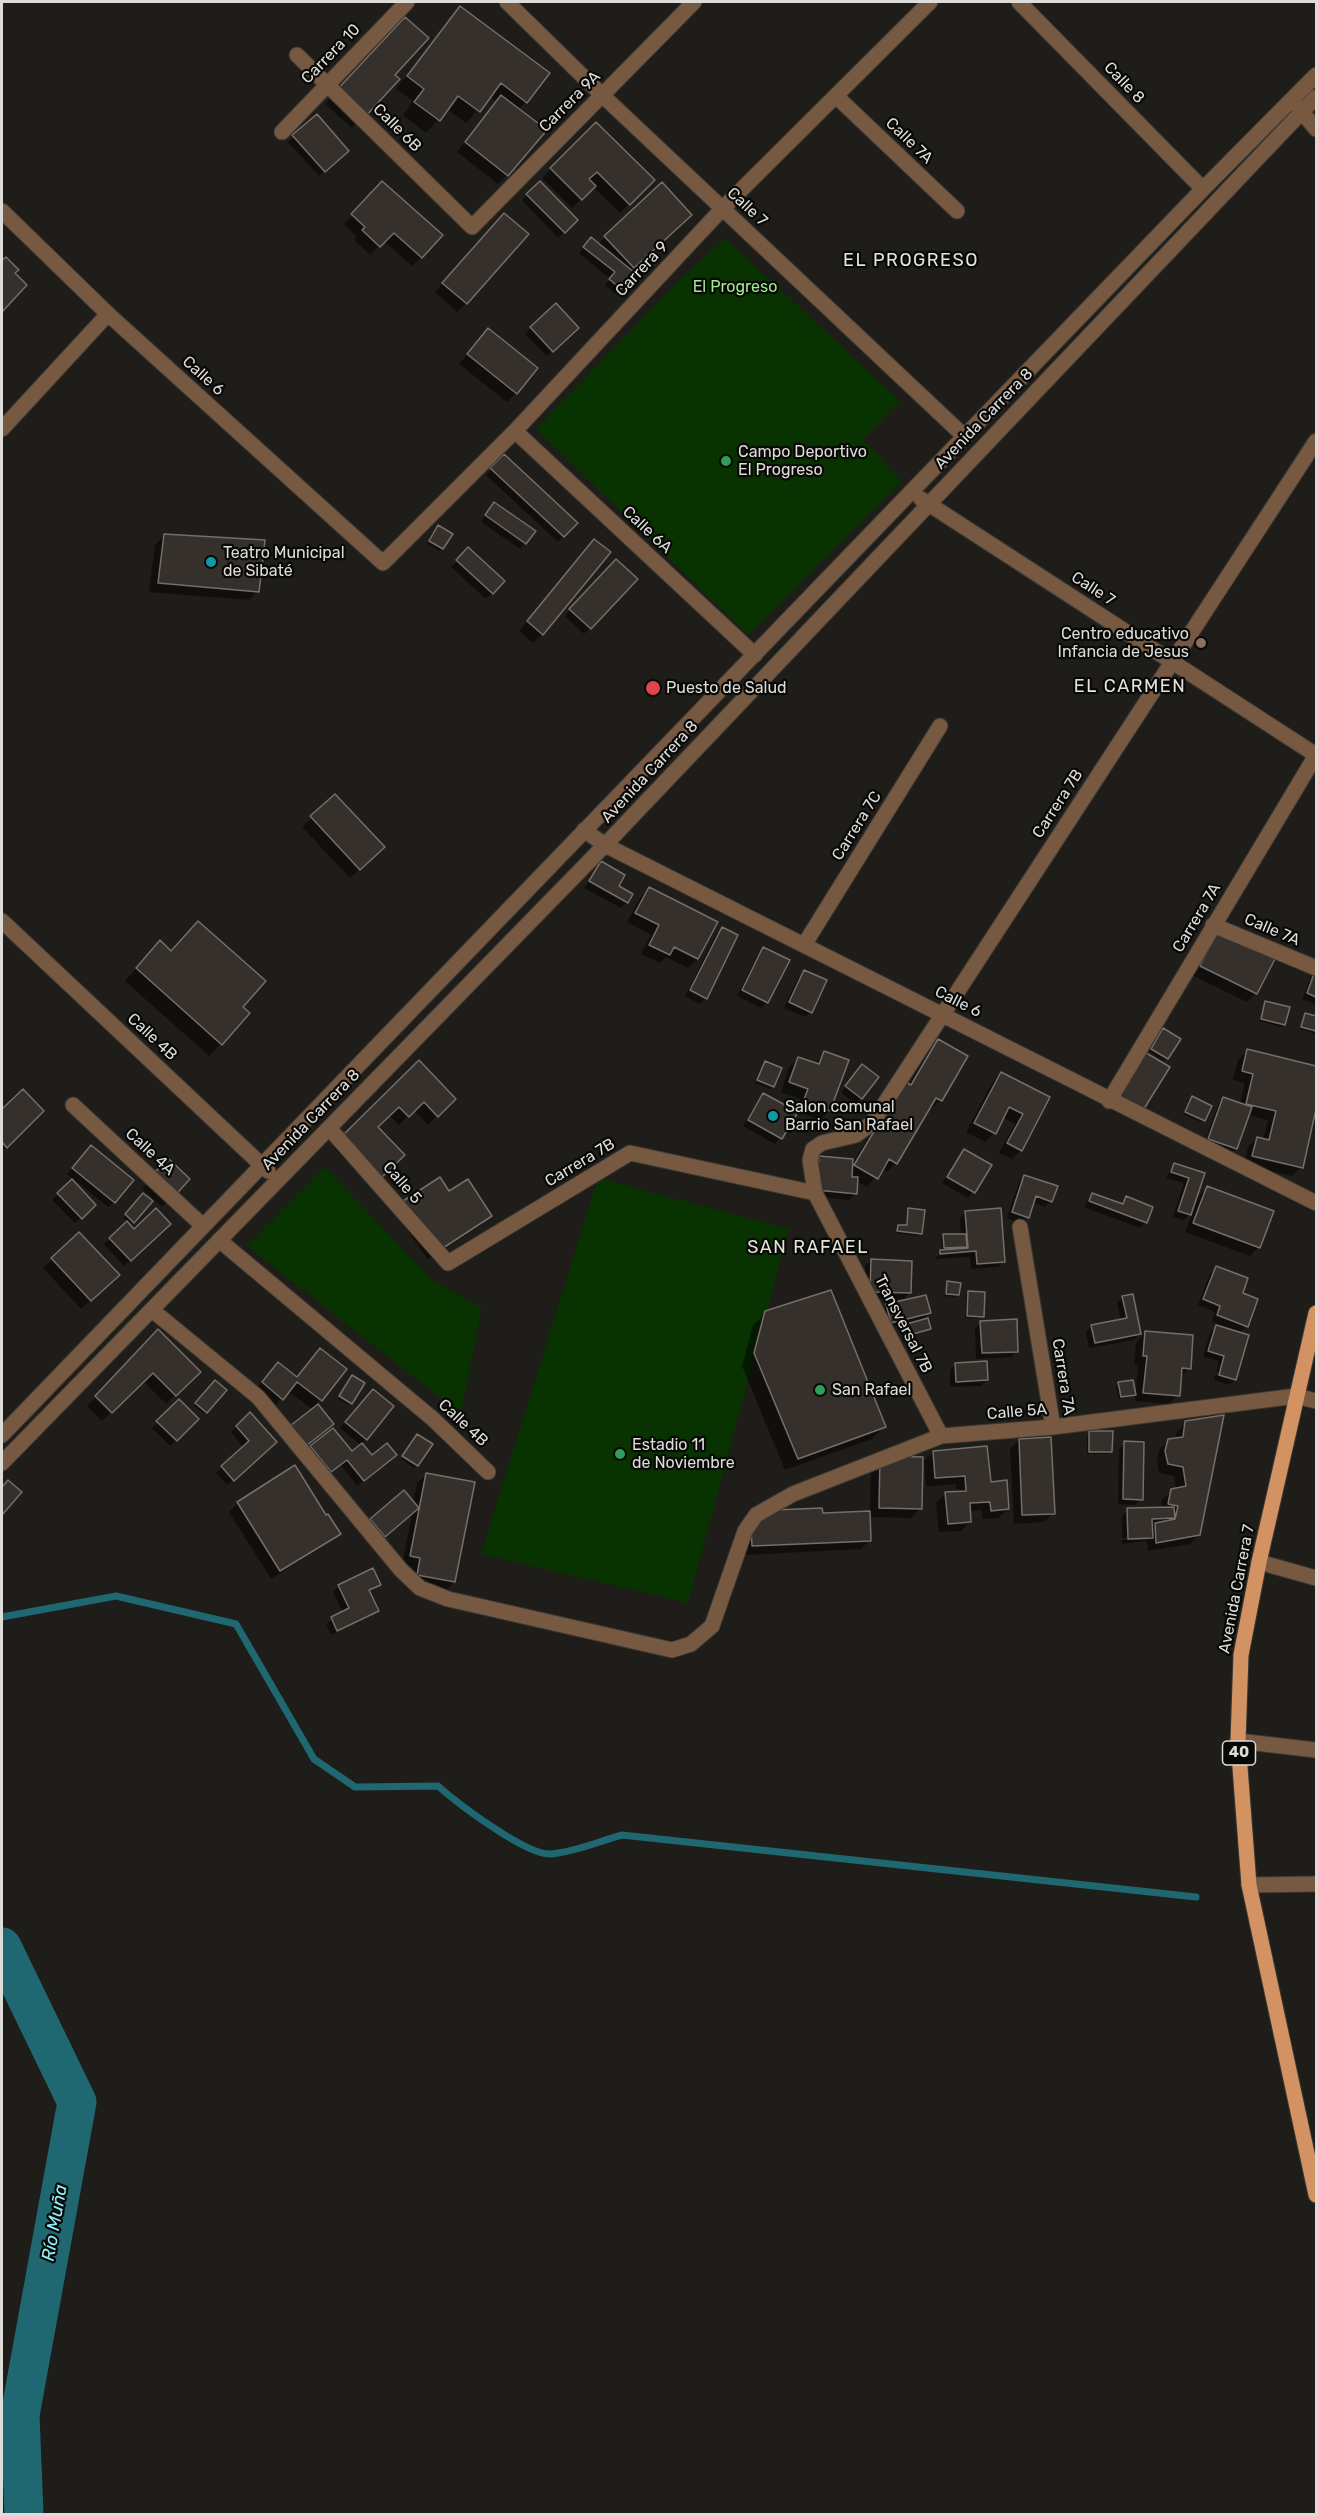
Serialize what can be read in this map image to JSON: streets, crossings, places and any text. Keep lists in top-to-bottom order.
{
  "streets": {
    "main road": ["Avenida Carrera 7", "40"],
    "street": [
      "Carrera 10",
      "Calle 8",
      "Carrera 9A",
      "Calle 6B",
      "Calle 7A",
      "Calle 7",
      "Carrera 9",
      "Calle 6",
      "Avenida Carrera 8",
      "Calle 6A",
      "Carrera 7B",
      "Carrera 7C",
      "Carrera 7A",
      "Calle 4B",
      "Calle 4A",
      "Calle 5",
      "Transversal 7B",
      "Calle 5A"
    ]
  },
  "crossings": [
    ["Carrera 10", "Calle 6B"],
    ["Calle 8", "Avenida Carrera 8"],
    ["Carrera 9A", "Calle 6B"],
    ["Carrera 9A", "Calle 7"],
    ["Calle 7A", "Carrera 9"],
    ["Calle 7A", "Carrera 7A"],
    ["Calle 7", "Carrera 9"],
    ["Calle 7", "Avenida Carrera 8"],
    ["Calle 7", "Carrera 7B"],
    ["Calle 7", "Carrera 7A"],
    ["Carrera 9", "Calle 6"],
    ["Carrera 9", "Calle 6A"],
    ["Calle 6", "Avenida Carrera 8"],
    ["Calle 6", "Carrera 7B"],
    ["Calle 6", "Carrera 7C"],
    ["Calle 6", "Carrera 7A"],
    ["Avenida Carrera 8", "Calle 6A"],
    ["Avenida Carrera 8", "Calle 4B"],
    ["Avenida Carrera 8", "Calle 4A"],
    ["Avenida Carrera 8", "Calle 5"],
    ["Avenida Carrera 8", "Calle 5A"],
    ["Carrera 7B", "Calle 5"],
    ["Carrera 7B", "Transversal 7B"],
    ["Carrera 7A", "Calle 5A"],
    ["Transversal 7B", "Calle 5A"],
    ["Calle 5A", "Avenida Carrera 7"]
  ],
  "districts": ["EL PROGRESO", "EL CARMEN", "SAN RAFAEL"],
  "water": ["Río Muña"],
  "parks": ["El Progreso"],
  "places": [
    "Campo Deportivo El Progreso",
    "Teatro Municipal de Sibaté",
    "Centro educativo Infancia de Jesus",
    "Puesto de Salud",
    "Salon comunal Barrio San Rafael",
    "San Rafael",
    "Estadio 11 de Noviembre"
  ]
}
